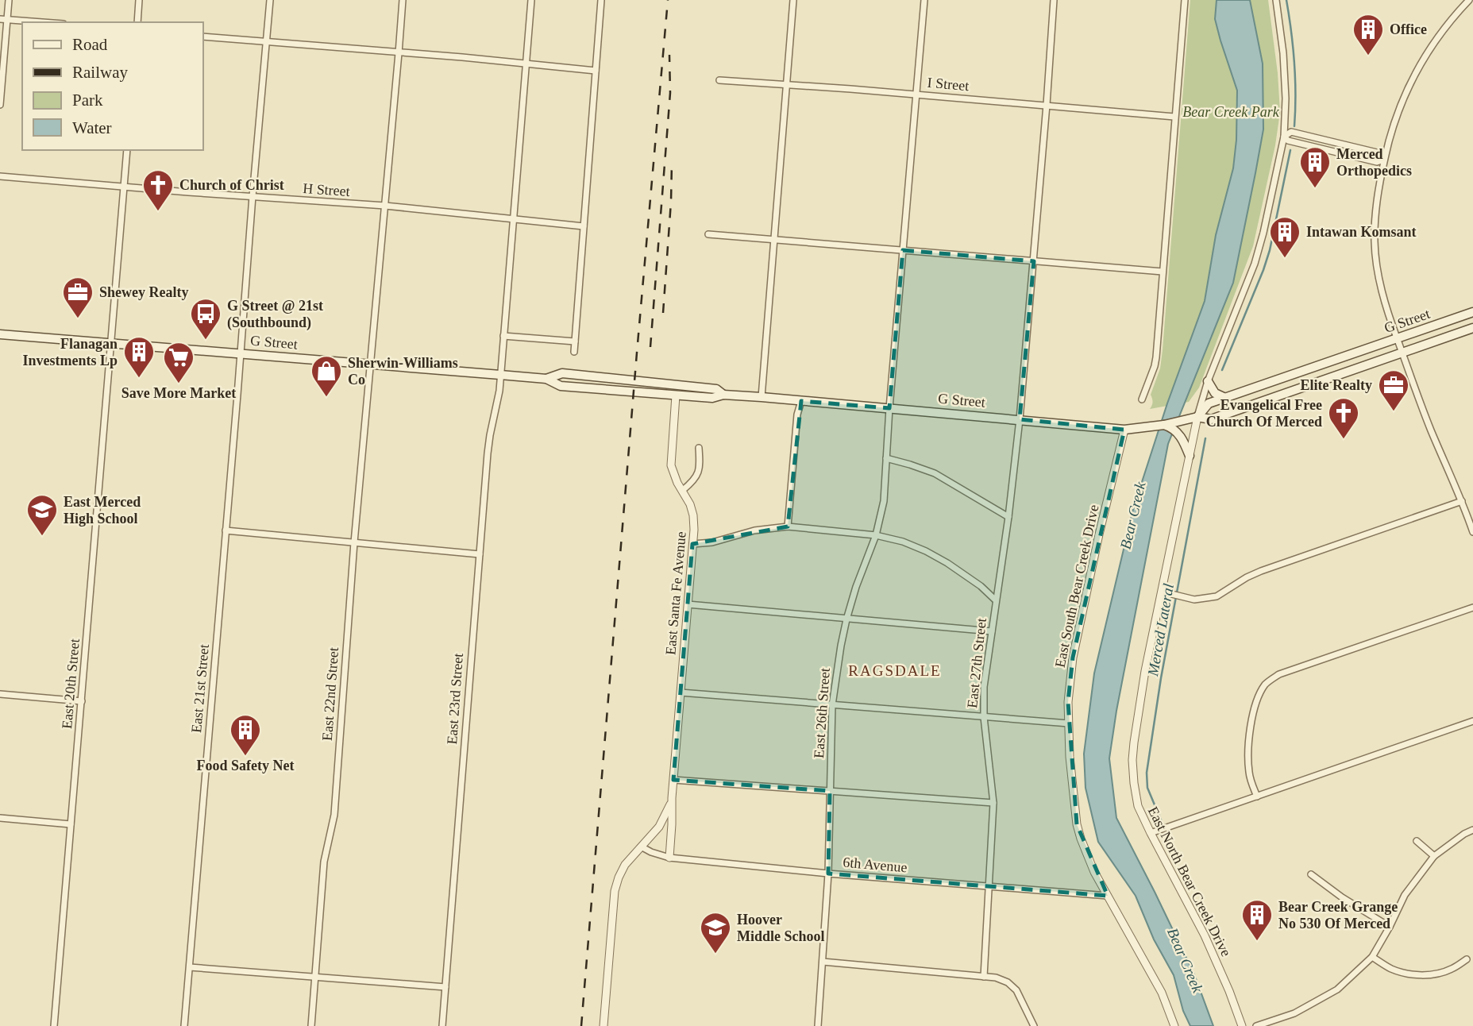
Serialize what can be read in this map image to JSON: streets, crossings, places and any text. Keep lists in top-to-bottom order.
{
  "streets": {
    "main road": ["G Street"],
    "street": [
      "I Street",
      "H Street",
      "East South Bear Creek Drive",
      "East Santa Fe Avenue",
      "East 27th Street",
      "East 20th Street",
      "East 21st Street",
      "East 22nd Street",
      "East 23rd Street",
      "East 26th Street",
      "6th Avenue",
      "East North Bear Creek Drive"
    ]
  },
  "crossings": [
    ["I Street", "East 27th Street"],
    ["I Street", "East 26th Street"],
    ["H Street", "East 20th Street"],
    ["H Street", "East 21st Street"],
    ["H Street", "East 22nd Street"],
    ["H Street", "East 23rd Street"],
    ["G Street", "East South Bear Creek Drive"],
    ["G Street", "East Santa Fe Avenue"],
    ["G Street", "East 27th Street"],
    ["G Street", "East 20th Street"],
    ["G Street", "East 21st Street"],
    ["G Street", "East 22nd Street"],
    ["G Street", "East 23rd Street"],
    ["G Street", "East 26th Street"],
    ["G Street", "East North Bear Creek Drive"],
    ["East South Bear Creek Drive", "6th Avenue"],
    ["East Santa Fe Avenue", "6th Avenue"],
    ["East 27th Street", "6th Avenue"],
    ["East 26th Street", "6th Avenue"]
  ],
  "districts": ["RAGSDALE"],
  "water": ["Bear Creek", "Merced Lateral"],
  "parks": ["Bear Creek Park"],
  "places": {
    "building": [
      "Office",
      "Merced Orthopedics",
      "Intawan Komsant",
      "Flanagan Investments Lp",
      "Food Safety Net",
      "Bear Creek Grange No 530 Of Merced"
    ],
    "church": ["Church of Christ", "Evangelical Free Church Of Merced"],
    "office": ["Shewey Realty", "Elite Realty"],
    "bus stop": ["G Street @ 21st (Southbound)"],
    "supermarket": ["Save More Market"],
    "shop": ["Sherwin-Williams Co"],
    "school or university": ["East Merced High School", "Hoover Middle School"]
  },
  "legend": [
    "Road",
    "Railway",
    "Park",
    "Water"
  ]
}
